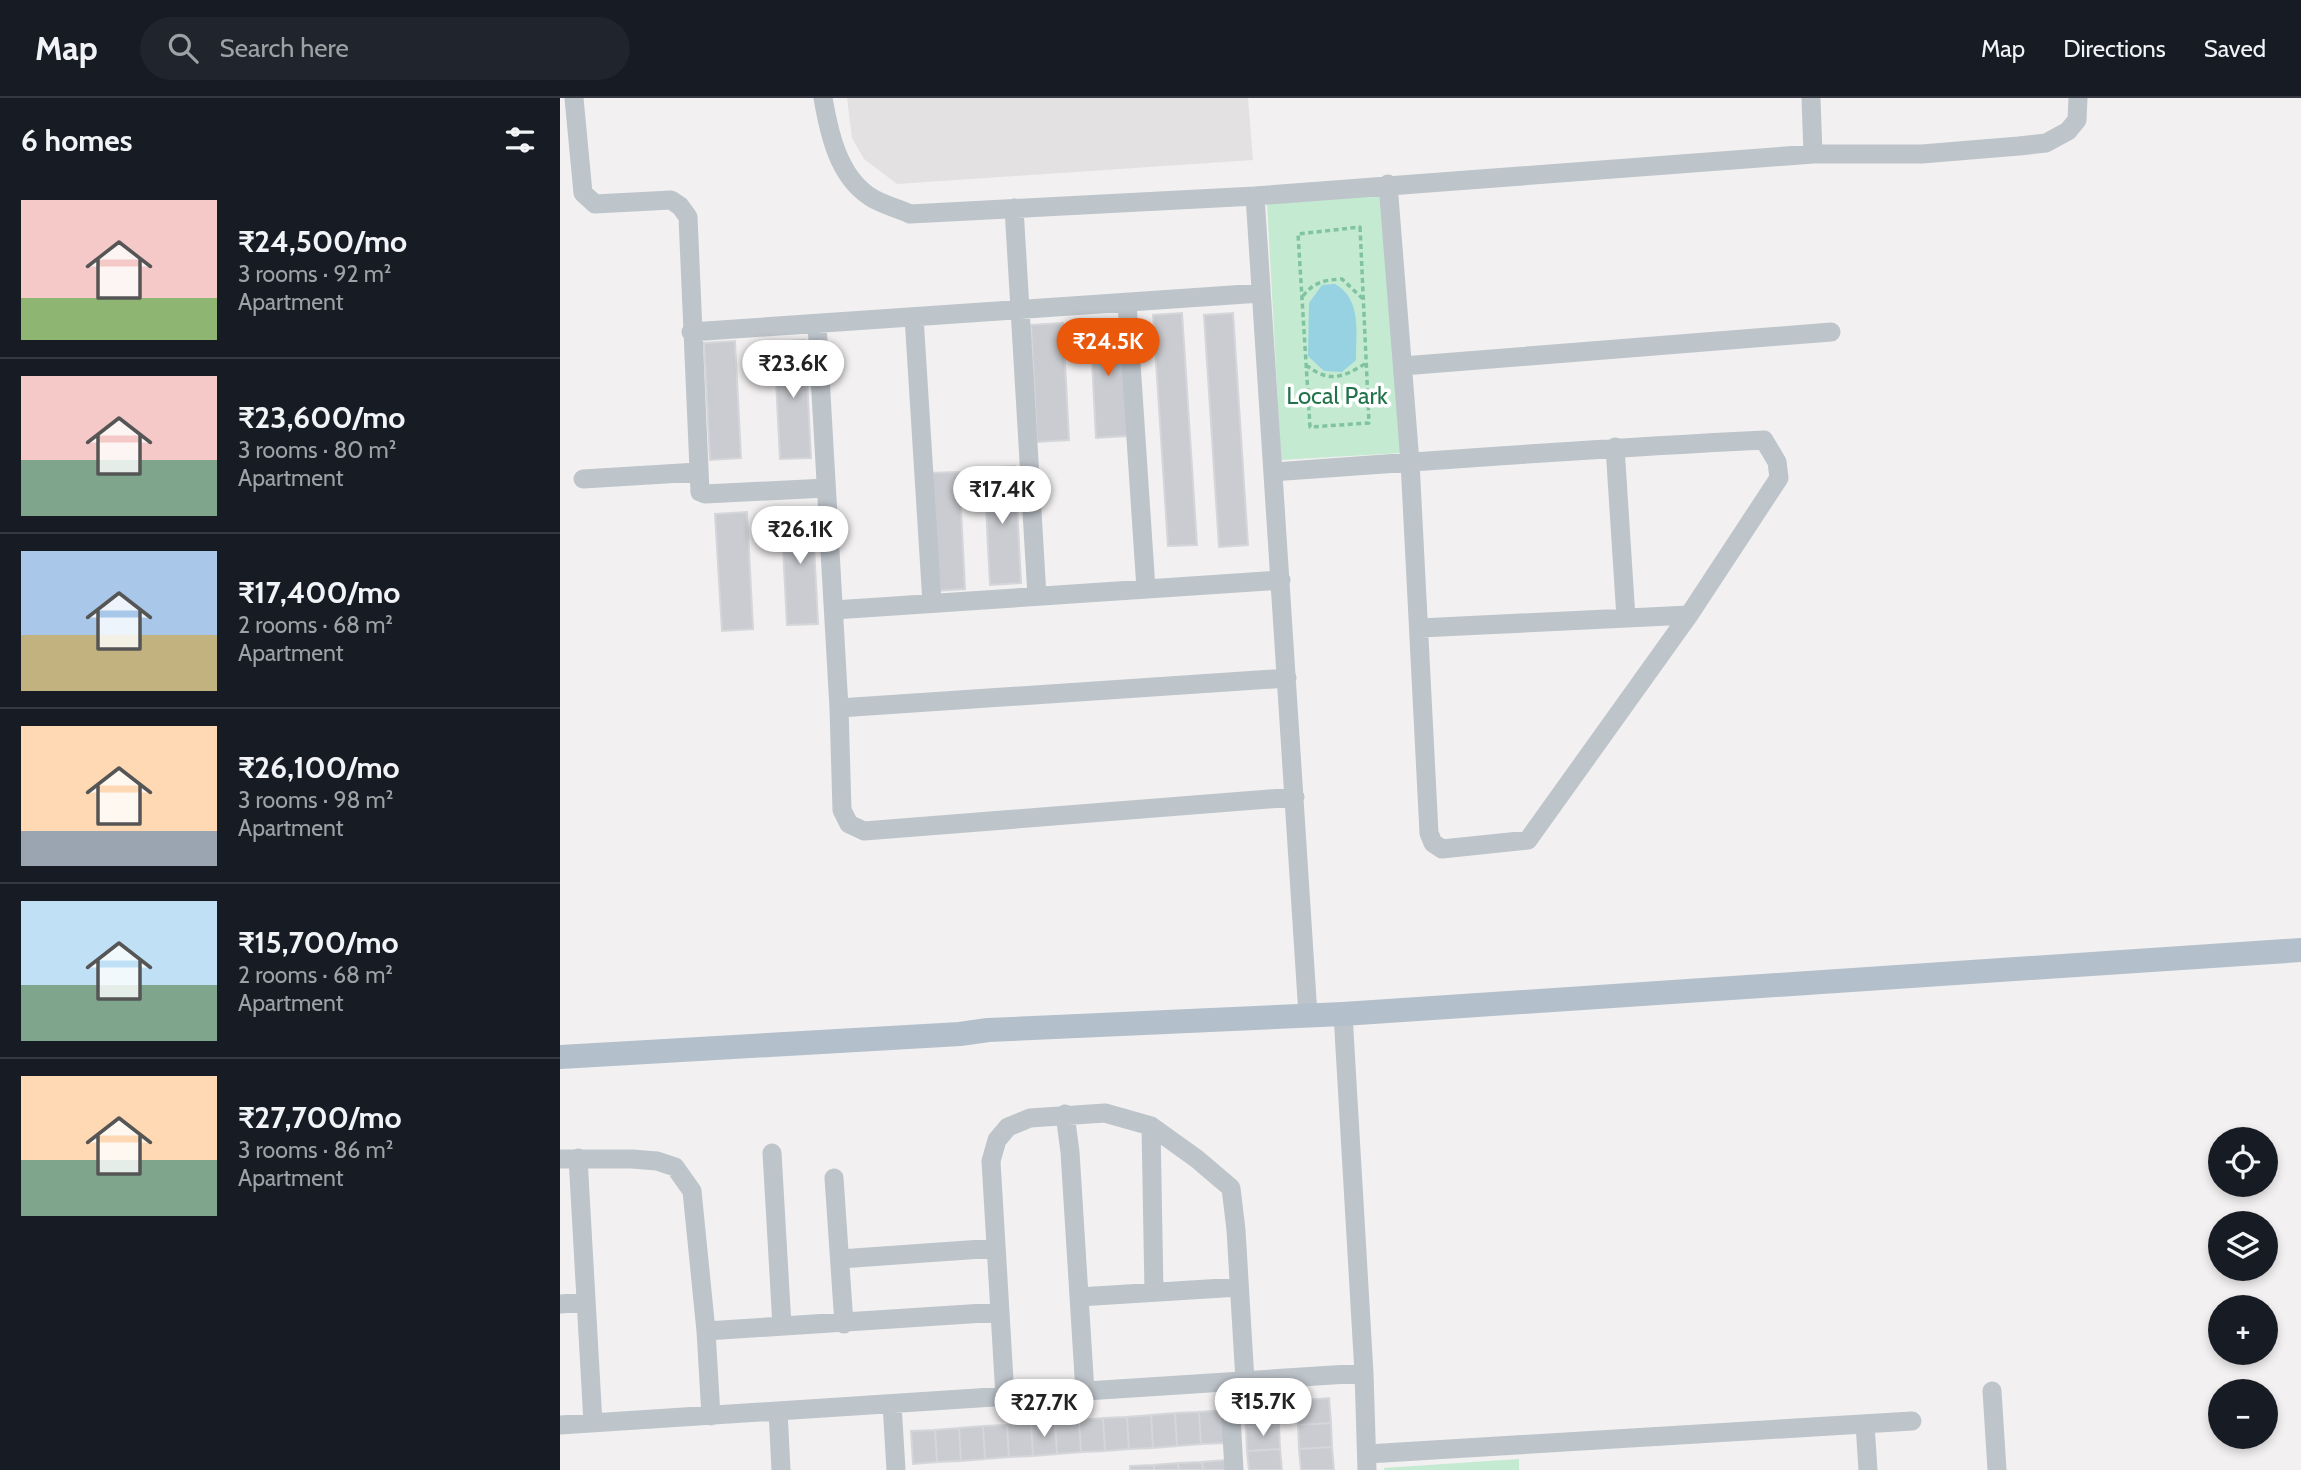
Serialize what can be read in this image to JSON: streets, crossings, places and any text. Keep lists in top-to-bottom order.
{
  "parks": ["Local Park"],
  "page": {
    "header": "Map",
    "search": "Search here",
    "nav": ["Map", "Directions", "Saved"],
    "heading": "6 homes",
    "list": [
      {
        "name": "₹24,500/mo",
        "note": "3 rooms · 92 m² · Apartment"
      },
      {
        "name": "₹23,600/mo",
        "note": "3 rooms · 80 m² · Apartment"
      },
      {
        "name": "₹17,400/mo",
        "note": "2 rooms · 68 m² · Apartment"
      },
      {
        "name": "₹26,100/mo",
        "note": "3 rooms · 98 m² · Apartment"
      },
      {
        "name": "₹15,700/mo",
        "note": "2 rooms · 68 m² · Apartment"
      },
      {
        "name": "₹27,700/mo",
        "note": "3 rooms · 86 m² · Apartment"
      }
    ],
    "price": [
      "₹24.5K",
      "₹23.6K",
      "₹17.4K",
      "₹26.1K",
      "₹15.7K",
      "₹27.7K"
    ],
    "map_buttons": ["+", "−"]
  }
}
